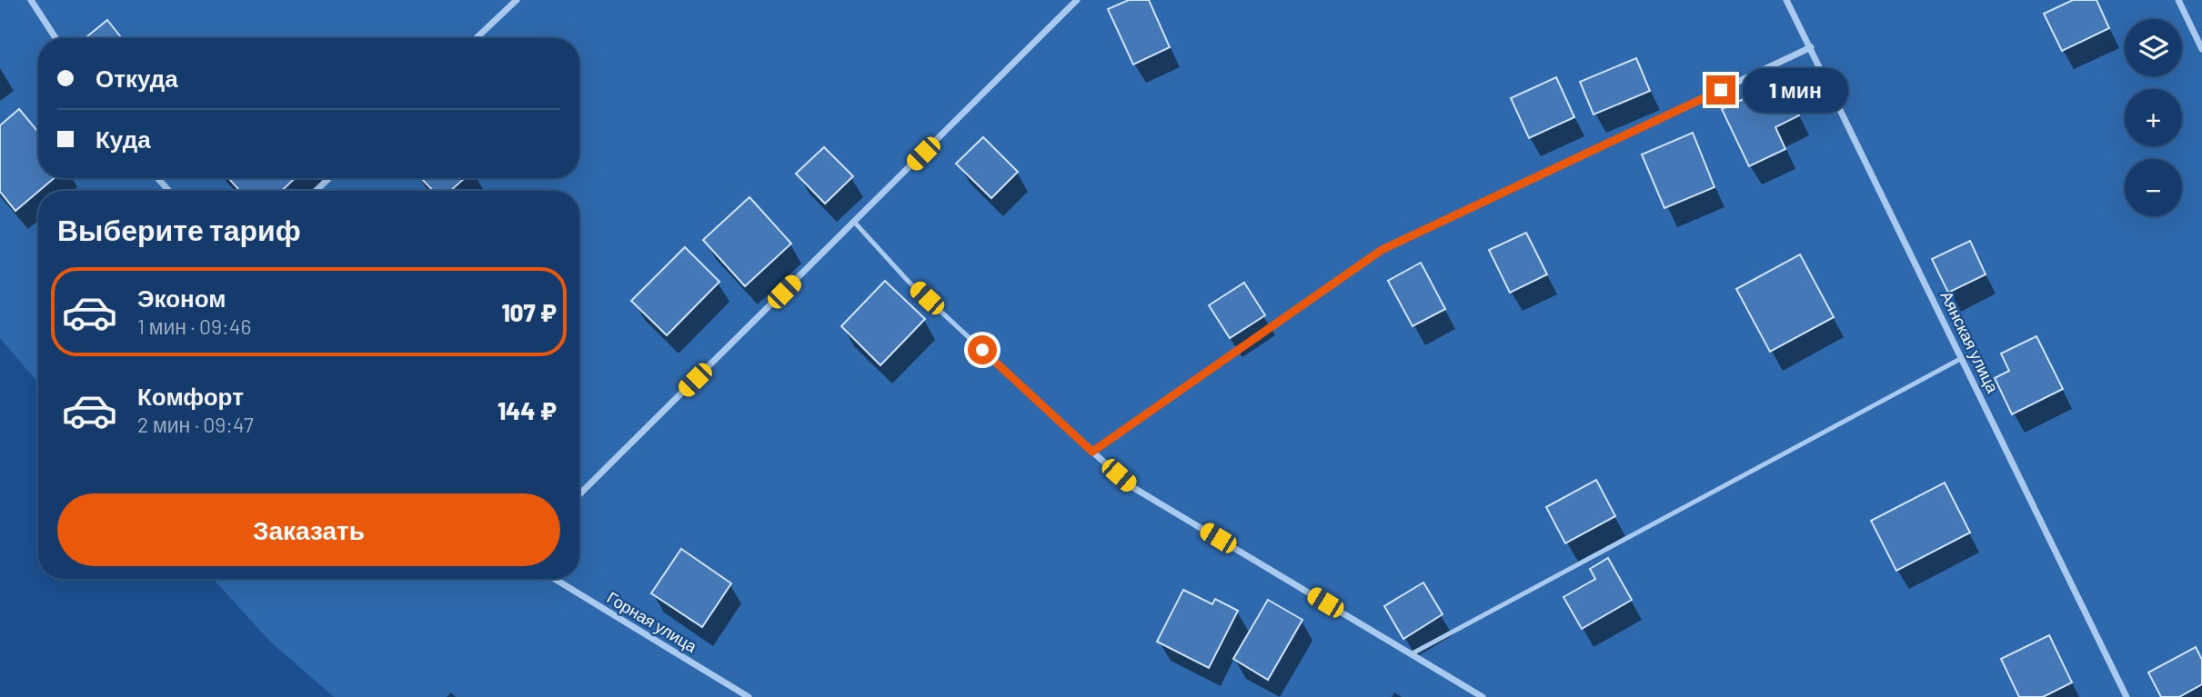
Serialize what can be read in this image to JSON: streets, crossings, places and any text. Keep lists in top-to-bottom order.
{
  "streets": {
    "street": ["Аянская улица", "Горная улица"]
  },
  "page": {
    "map_buttons": ["+", "−"],
    "banner": ["Откуда", "Куда"],
    "bubble": "1 мин",
    "heading": "Выберите тариф",
    "list": [
      {
        "name": "Эконом",
        "note": "1 мин · 09:46",
        "value": "107 ₽"
      },
      {
        "name": "Комфорт",
        "note": "2 мин · 09:47",
        "value": "144 ₽"
      }
    ],
    "buttons": "Заказать"
  }
}
